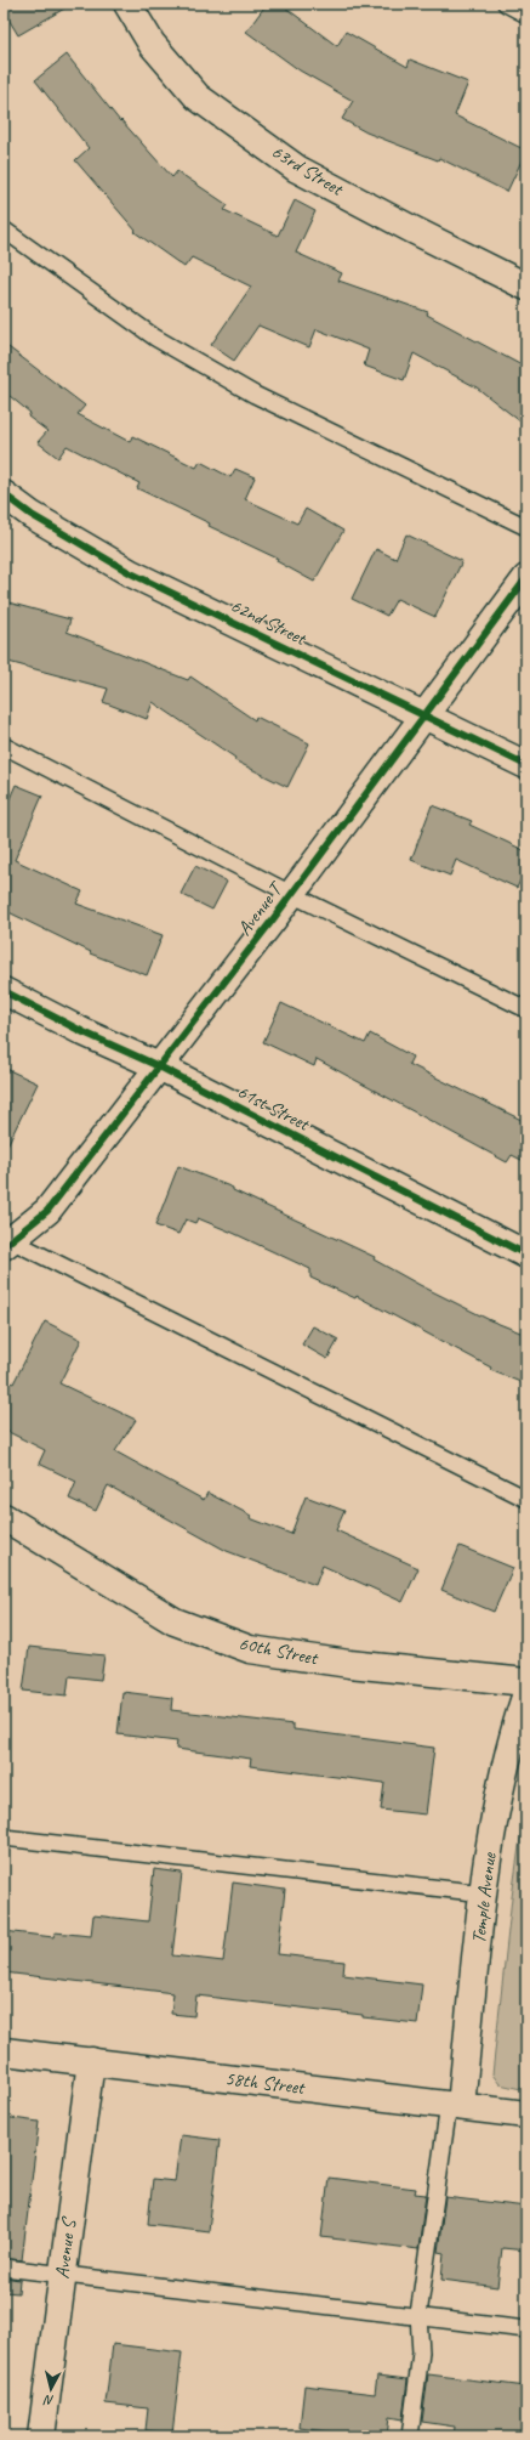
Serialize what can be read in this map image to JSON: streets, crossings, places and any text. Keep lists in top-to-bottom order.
{
  "streets": {
    "street": [
      "63rd Street",
      "62nd Street",
      "Avenue T",
      "61st Street",
      "60th Street",
      "Temple Avenue",
      "58th Street",
      "Avenue S"
    ]
  },
  "crossings": [
    ["62nd Street", "Avenue T"],
    ["Avenue T", "61st Street"],
    ["Temple Avenue", "58th Street"],
    ["58th Street", "Avenue S"]
  ],
  "north": "bottom"
}
